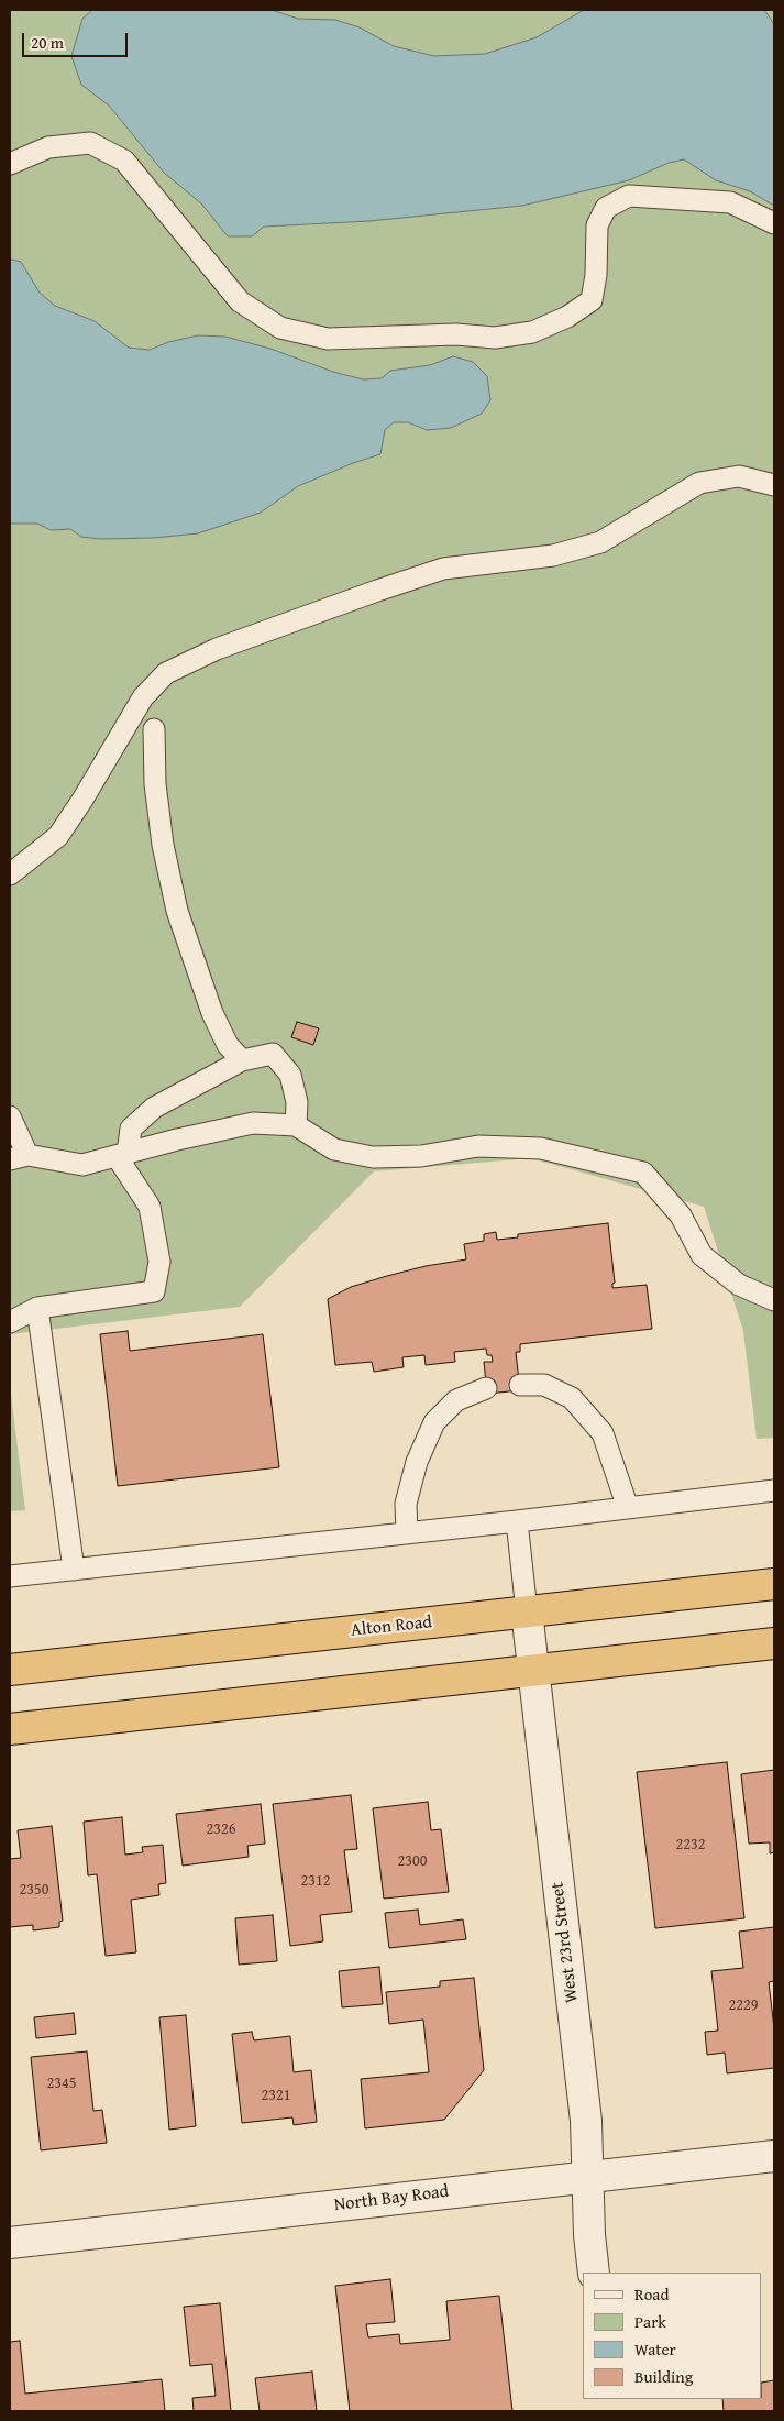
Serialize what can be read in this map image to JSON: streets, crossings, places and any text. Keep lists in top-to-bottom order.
{
  "streets": {
    "highway": ["Alton Road"],
    "street": ["West 23rd Street", "North Bay Road"]
  },
  "crossings": [
    ["Alton Road", "West 23rd Street"],
    ["West 23rd Street", "North Bay Road"]
  ],
  "house_numbers": [
    "2326",
    "2232",
    "2300",
    "2312",
    "2350",
    "2229",
    "2345",
    "2321"
  ],
  "legend": [
    "Road",
    "Park",
    "Water",
    "Building"
  ],
  "scale_bar": "20 m"
}
